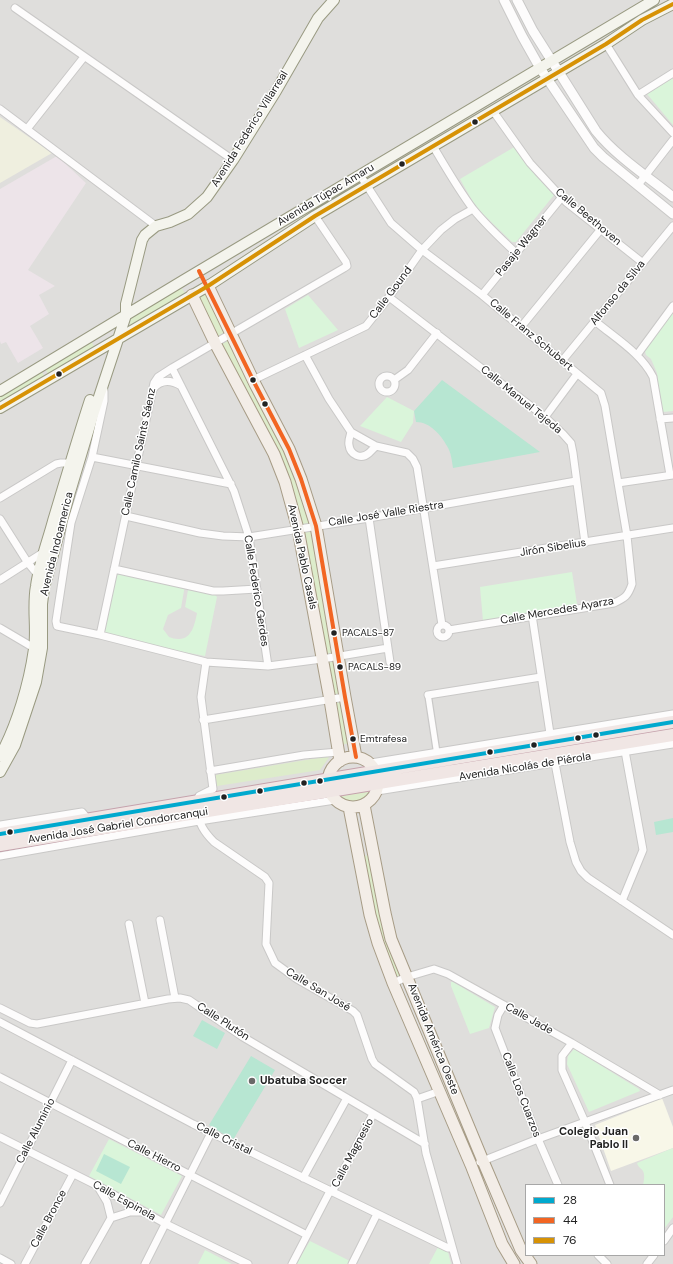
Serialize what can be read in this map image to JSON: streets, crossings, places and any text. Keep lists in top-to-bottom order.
{
  "streets": {
    "highway": ["Avenida Nicolás de Piérola", "Avenida José Gabriel Condorcanqui"],
    "main road": [
      "Avenida Federico Villarreal",
      "Avenida Túpac Amaru",
      "Avenida Indoamerica",
      "Avenida Pablo Casals",
      "Avenida América Oeste"
    ],
    "street": [
      "Calle Beethoven",
      "Pasaje Wagner",
      "Calle Gound",
      "Alfonso da Silva",
      "Calle Franz Schubert",
      "Calle Manuel Tejeda",
      "Calle Camilo Saints Sáenz",
      "Calle José Valle Riestra",
      "Jirón Sibelius",
      "Calle Federico Gerdes",
      "Calle Mercedes Ayarza",
      "Calle San José",
      "Calle Jade",
      "Calle Plutón",
      "Calle Los Cuarzos",
      "Calle Aluminio",
      "Calle Cristal",
      "Calle Magnesio",
      "Calle Hierro",
      "Calle Espinela",
      "Calle Bronce"
    ]
  },
  "crossings": [
    ["Avenida Federico Villarreal", "Avenida Túpac Amaru"],
    ["Avenida Federico Villarreal", "Avenida Indoamerica"],
    ["Avenida Túpac Amaru", "Calle Beethoven"],
    ["Avenida Túpac Amaru", "Calle Franz Schubert"],
    ["Avenida Túpac Amaru", "Calle Camilo Saints Sáenz"],
    ["Avenida Túpac Amaru", "Avenida Indoamerica"],
    ["Avenida Túpac Amaru", "Avenida Pablo Casals"],
    ["Calle Beethoven", "Pasaje Wagner"],
    ["Calle Beethoven", "Alfonso da Silva"],
    ["Pasaje Wagner", "Calle Franz Schubert"],
    ["Calle Gound", "Calle Franz Schubert"],
    ["Calle Gound", "Calle Manuel Tejeda"],
    ["Calle Gound", "Avenida Pablo Casals"],
    ["Alfonso da Silva", "Calle Franz Schubert"],
    ["Calle Franz Schubert", "Jirón Sibelius"],
    ["Calle Franz Schubert", "Calle Mercedes Ayarza"],
    ["Calle Manuel Tejeda", "Calle José Valle Riestra"],
    ["Calle Manuel Tejeda", "Jirón Sibelius"],
    ["Calle Camilo Saints Sáenz", "Calle José Valle Riestra"],
    ["Calle Camilo Saints Sáenz", "Avenida Pablo Casals"],
    ["Calle Camilo Saints Sáenz", "Calle Federico Gerdes"],
    ["Calle José Valle Riestra", "Avenida Pablo Casals"],
    ["Calle José Valle Riestra", "Calle Federico Gerdes"],
    ["Jirón Sibelius", "Calle Mercedes Ayarza"],
    ["Avenida Nicolás de Piérola", "Avenida José Gabriel Condorcanqui"],
    ["Avenida José Gabriel Condorcanqui", "Calle San José"],
    ["Calle Jade", "Avenida América Oeste"],
    ["Calle Jade", "Calle Los Cuarzos"],
    ["Calle Plutón", "Calle Magnesio"],
    ["Calle Aluminio", "Calle Cristal"],
    ["Calle Aluminio", "Calle Hierro"],
    ["Calle Aluminio", "Calle Espinela"],
    ["Calle Cristal", "Calle Magnesio"],
    ["Calle Magnesio", "Calle Hierro"],
    ["Calle Espinela", "Calle Bronce"]
  ],
  "places": [
    "PACALS-87",
    "PACALS-89",
    "Emtrafesa",
    "Ubatuba Soccer",
    "Colegio Juan Pablo II"
  ],
  "lines": ["transit line 76", "transit line 44", "transit line 28"],
  "legend": ["28", "44", "76"]
}
